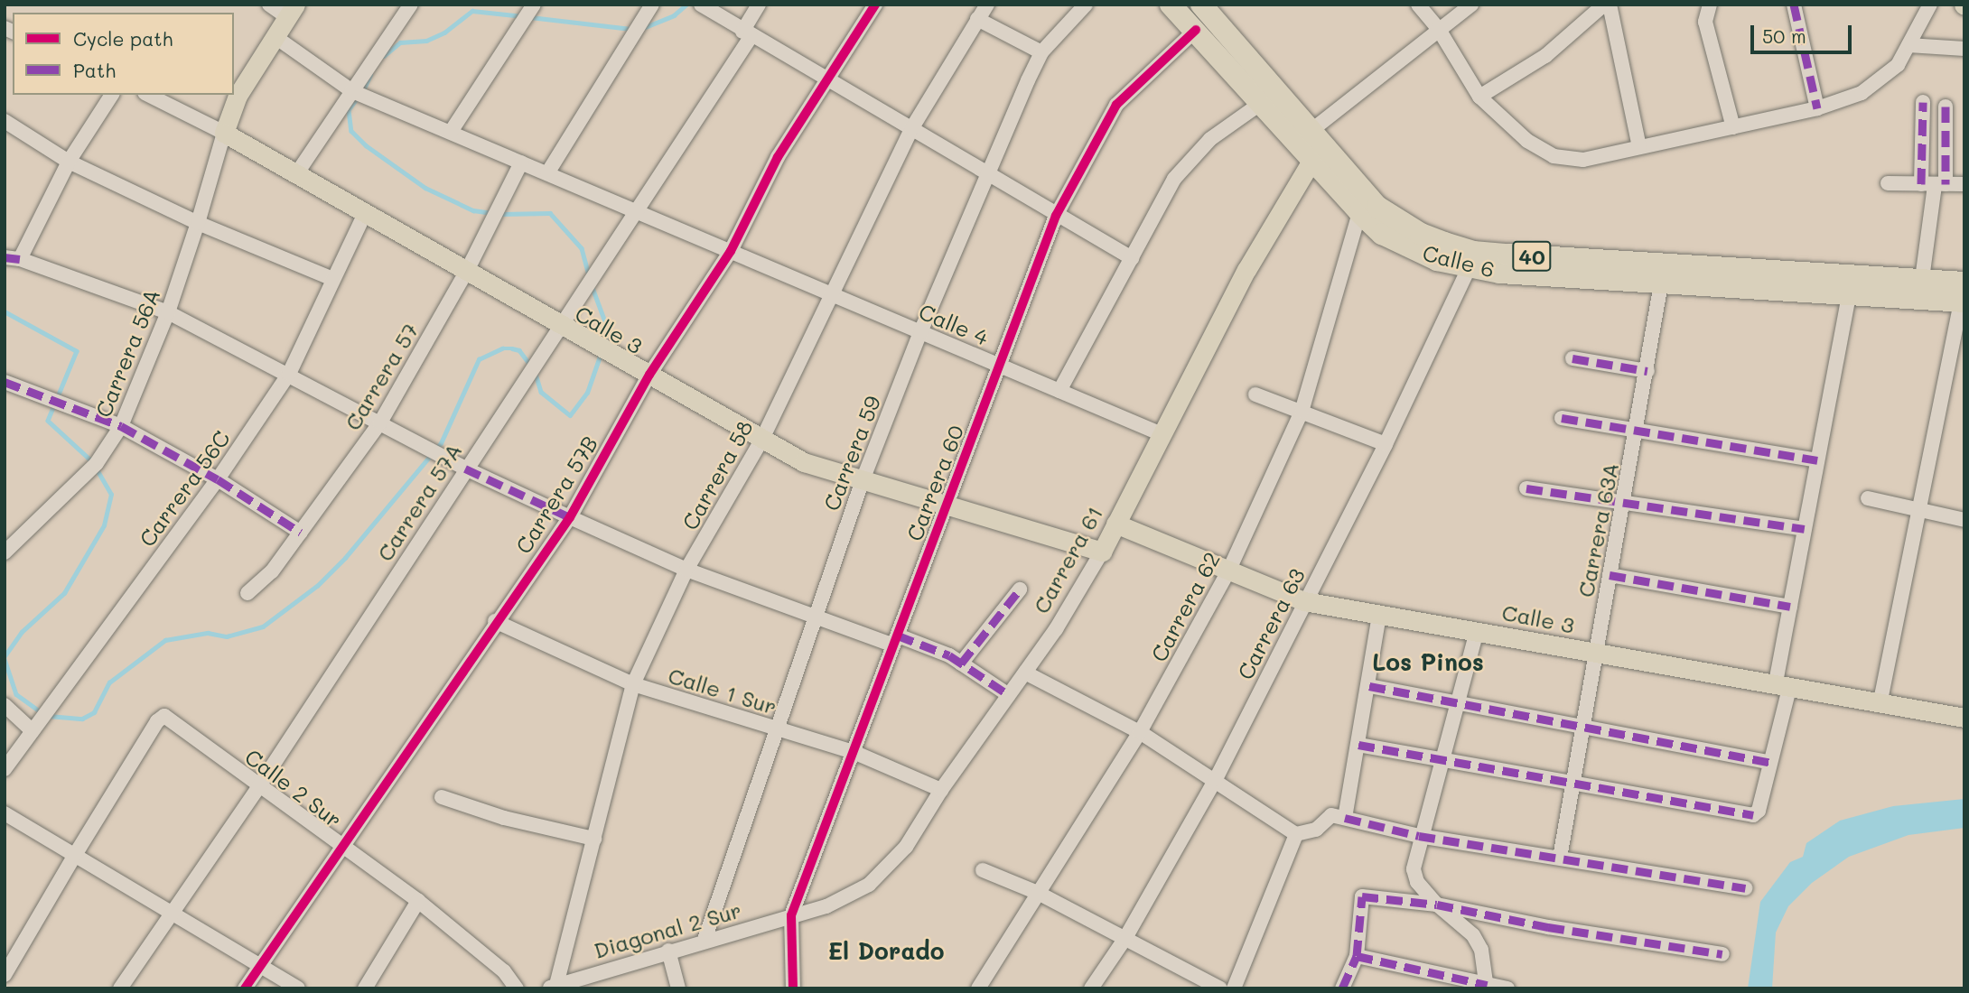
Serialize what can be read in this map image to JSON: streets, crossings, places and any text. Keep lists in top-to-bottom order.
{
  "streets": {
    "highway": ["40", "Calle 6"],
    "main road": ["Calle 3", "Carrera 61"],
    "street": [
      "Calle 4",
      "Carrera 56A",
      "Carrera 57",
      "Carrera 59",
      "Carrera 58",
      "Carrera 60",
      "Carrera 56C",
      "Carrera 57B",
      "Carrera 57A",
      "Carrera 63A",
      "Carrera 62",
      "Carrera 63",
      "Calle 1 Sur",
      "Calle 2 Sur",
      "Diagonal 2 Sur"
    ]
  },
  "crossings": [
    ["Calle 6", "Carrera 60"],
    ["Calle 6", "Carrera 63A"],
    ["Calle 6", "Carrera 61"],
    ["Calle 6", "Carrera 62"],
    ["Calle 6", "Carrera 63"],
    ["Calle 4", "Carrera 57"],
    ["Calle 4", "Carrera 59"],
    ["Calle 4", "Carrera 58"],
    ["Calle 4", "Carrera 60"],
    ["Calle 4", "Carrera 57B"],
    ["Calle 4", "Carrera 57A"],
    ["Calle 4", "Carrera 61"],
    ["Calle 3", "Carrera 56A"],
    ["Calle 3", "Carrera 57"],
    ["Calle 3", "Carrera 59"],
    ["Calle 3", "Carrera 58"],
    ["Calle 3", "Carrera 60"],
    ["Calle 3", "Carrera 56C"],
    ["Calle 3", "Carrera 57B"],
    ["Calle 3", "Carrera 57A"],
    ["Calle 3", "Carrera 63A"],
    ["Calle 3", "Carrera 61"],
    ["Calle 3", "Carrera 62"],
    ["Calle 3", "Carrera 63"],
    ["Carrera 59", "Calle 1 Sur"],
    ["Carrera 59", "Diagonal 2 Sur"],
    ["Carrera 58", "Calle 1 Sur"],
    ["Carrera 58", "Diagonal 2 Sur"],
    ["Carrera 60", "Carrera 61"],
    ["Carrera 60", "Calle 1 Sur"],
    ["Carrera 60", "Diagonal 2 Sur"],
    ["Carrera 57B", "Calle 1 Sur"],
    ["Carrera 57B", "Calle 2 Sur"],
    ["Carrera 57A", "Calle 2 Sur"],
    ["Carrera 61", "Calle 1 Sur"],
    ["Carrera 61", "Diagonal 2 Sur"]
  ],
  "districts": ["Los Pinos", "El Dorado"],
  "legend": ["Cycle path", "Path"],
  "scale_bar": "50 m"
}
